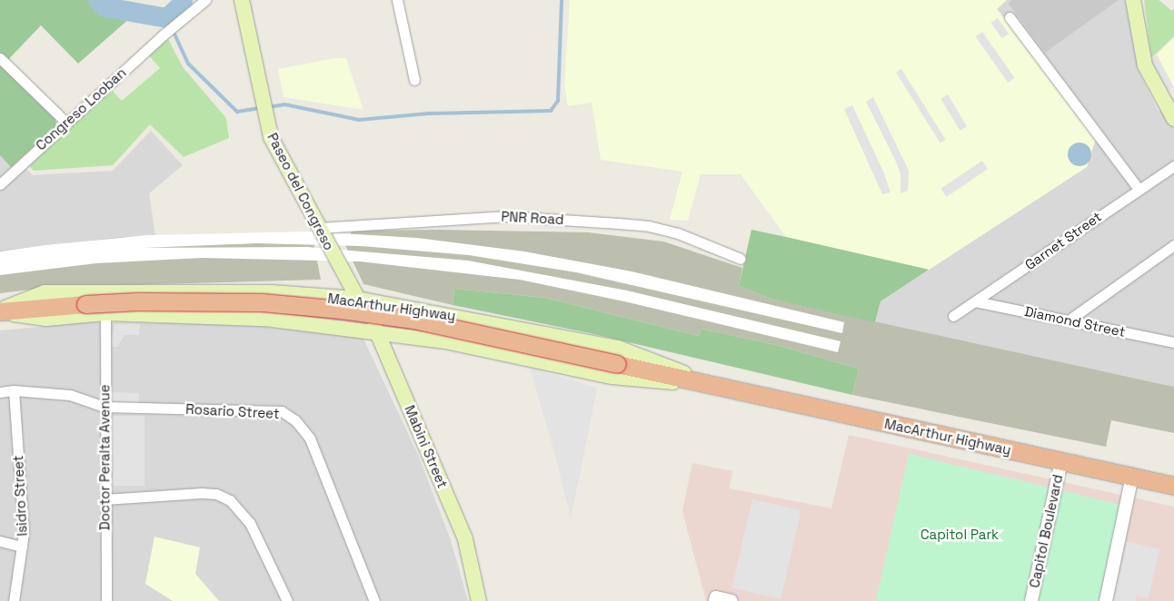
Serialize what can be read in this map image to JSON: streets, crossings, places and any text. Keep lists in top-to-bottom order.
{
  "streets": {
    "highway": ["MacArthur Highway"],
    "main road": ["Paseo del Congreso", "Mabini Street"],
    "street": [
      "Congreso Looban",
      "PNR Road",
      "Garnet Street",
      "Diamond Street",
      "Rosario Street",
      "Doctor Peralta Avenue",
      "Isidro Street",
      "Capitol Boulevard"
    ]
  },
  "crossings": [
    ["Paseo del Congreso", "PNR Road"],
    ["Paseo del Congreso", "MacArthur Highway"],
    ["Paseo del Congreso", "Mabini Street"],
    ["Garnet Street", "Diamond Street"],
    ["MacArthur Highway", "Mabini Street"],
    ["MacArthur Highway", "Doctor Peralta Avenue"],
    ["MacArthur Highway", "Capitol Boulevard"],
    ["Rosario Street", "Doctor Peralta Avenue"],
    ["Rosario Street", "Isidro Street"]
  ],
  "parks": ["Capitol Park"]
}
